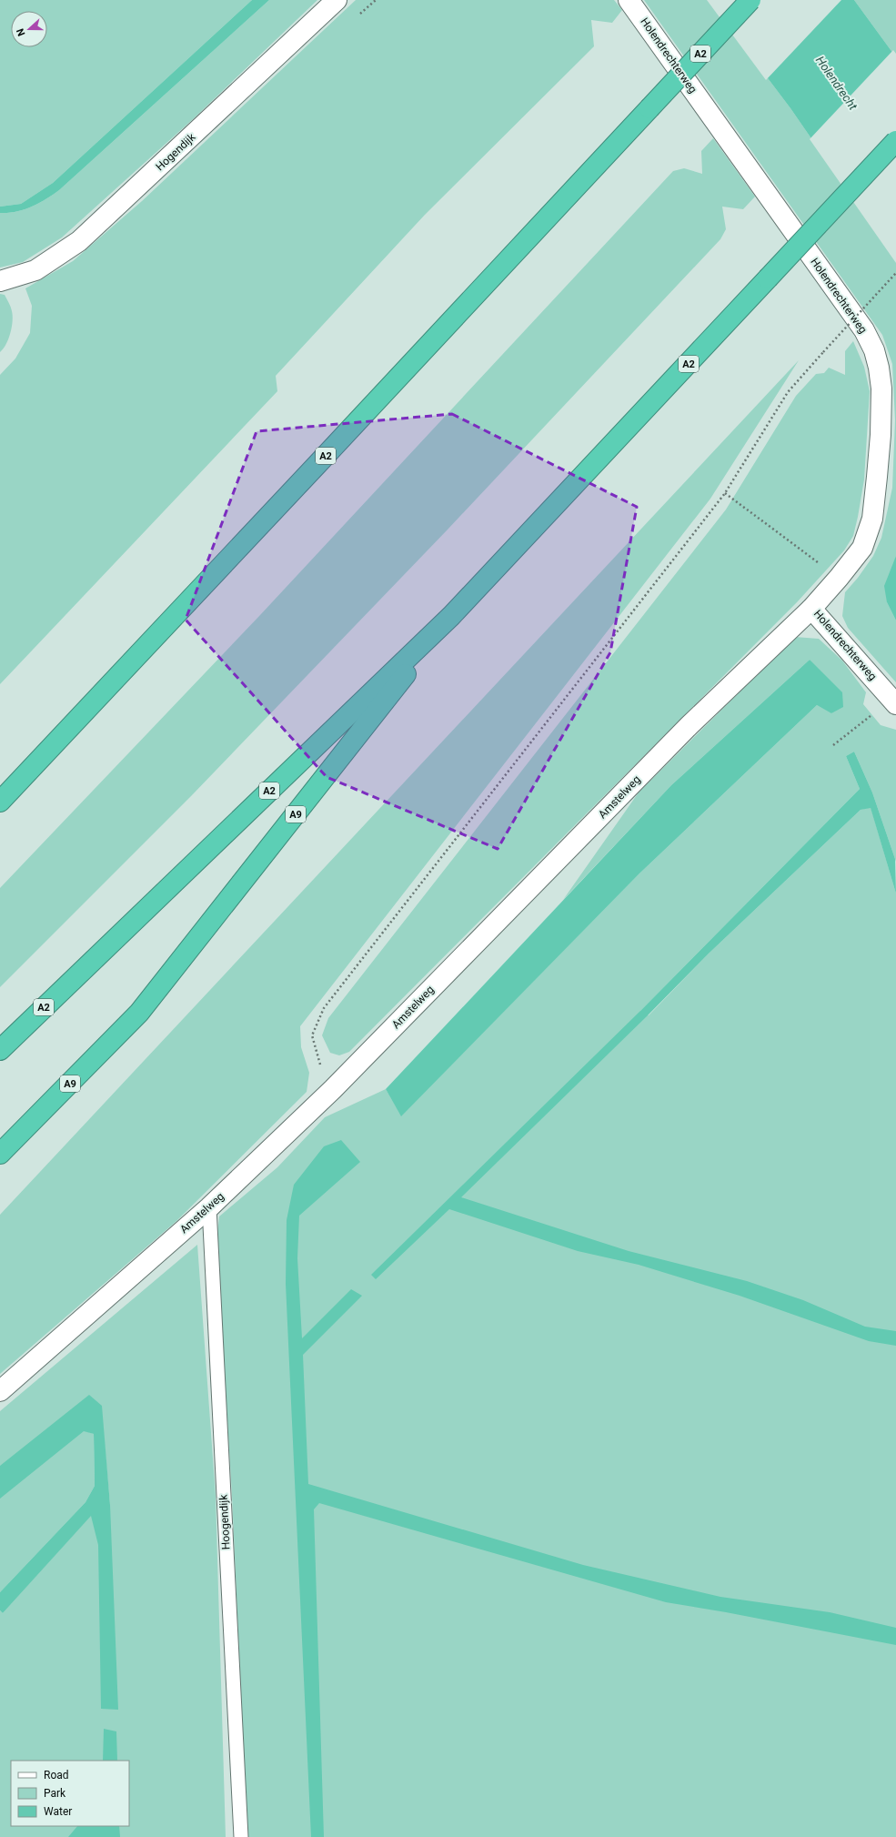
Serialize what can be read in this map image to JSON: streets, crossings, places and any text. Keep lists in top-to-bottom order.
{
  "streets": {
    "highway": ["A2", "A9"],
    "street": ["Holendrechterweg", "Hogendijk", "Amstelweg"],
    "lane": ["Hoogendijk"]
  },
  "crossings": [
    ["A2", "A9"],
    ["Holendrechterweg", "Amstelweg"],
    ["Amstelweg", "Hoogendijk"]
  ],
  "water": ["Holendrecht"],
  "legend": ["Road", "Park", "Water"],
  "north": "left"
}
